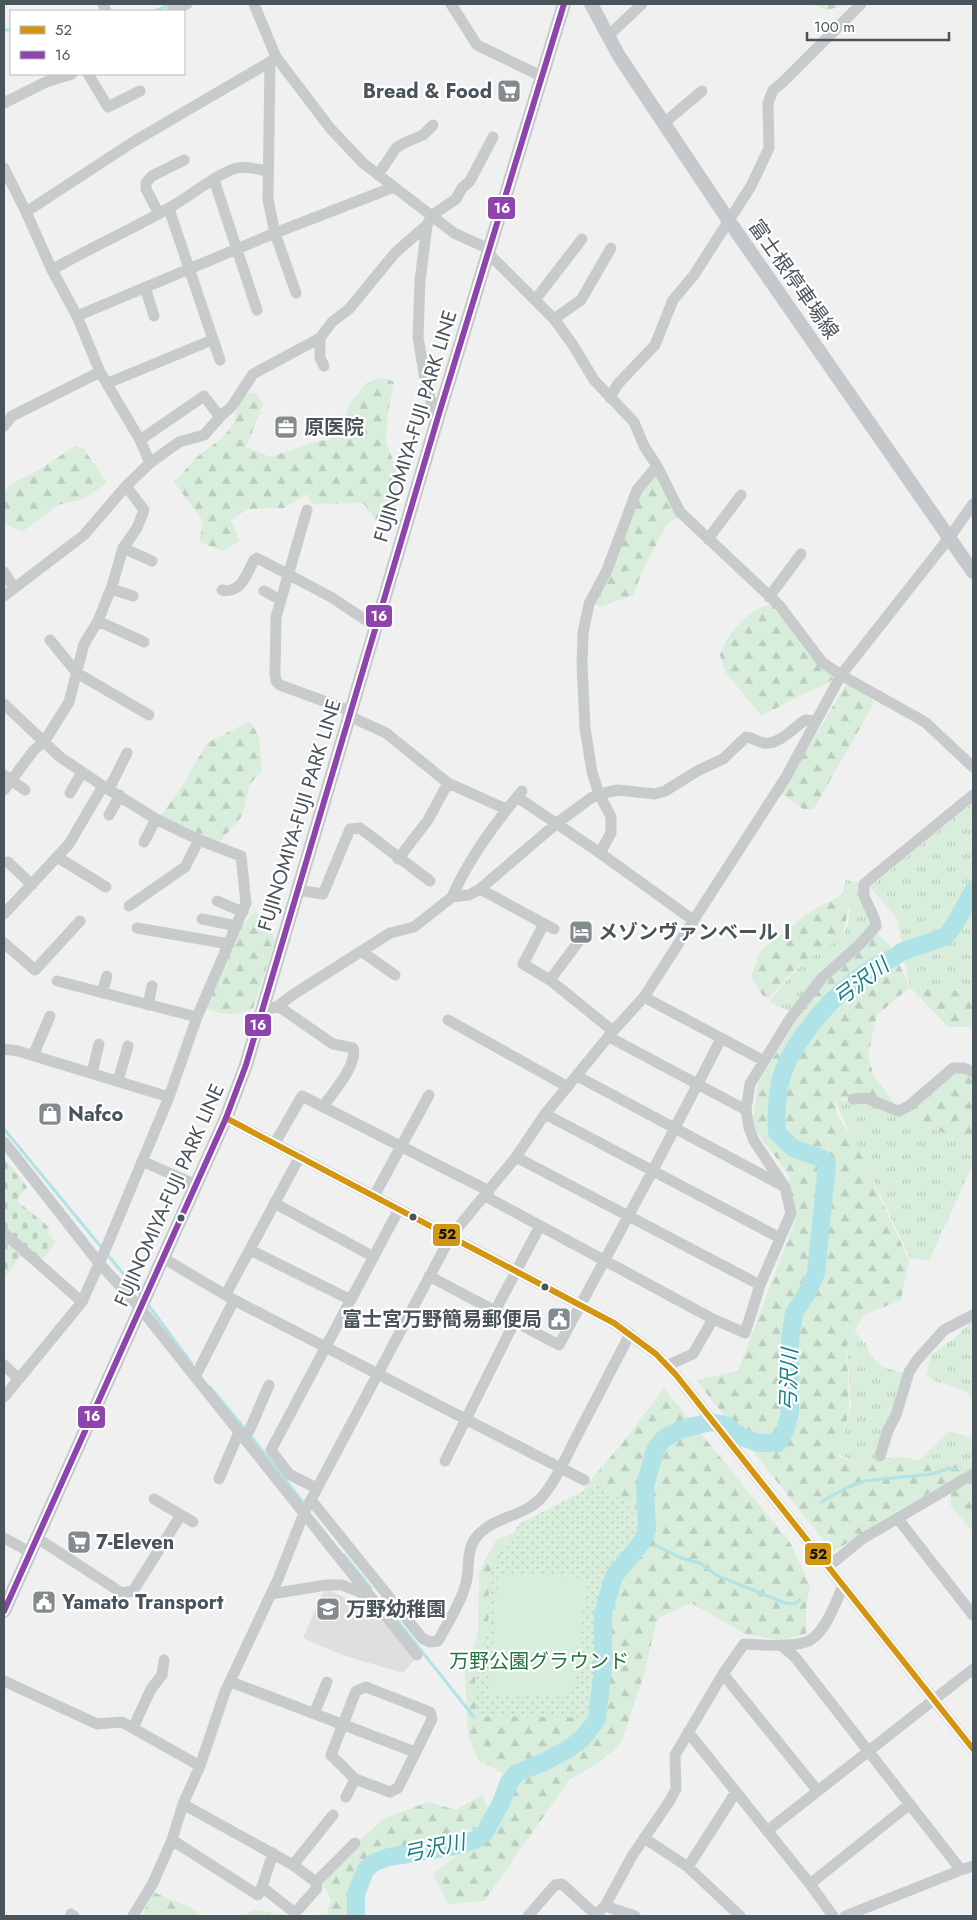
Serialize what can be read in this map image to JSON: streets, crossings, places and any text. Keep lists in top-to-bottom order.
{
  "streets": {
    "main road": ["富士根停車場線", "FUJINOMIYA-FUJI PARK LINE"]
  },
  "water": ["弓沢川"],
  "parks": ["万野公園グラウンド"],
  "places": {
    "supermarket": ["Bread & Food", "7-Eleven"],
    "office": ["原医院"],
    "hotel": ["メゾンヴァンベール I"],
    "shop": ["Nafco"],
    "public building": ["富士宮万野簡易郵便局", "Yamato Transport"],
    "school or university": ["万野幼稚園"]
  },
  "lines": ["transit line 16", "transit line 52"],
  "legend": ["52", "16"],
  "scale_bar": "100 m"
}
